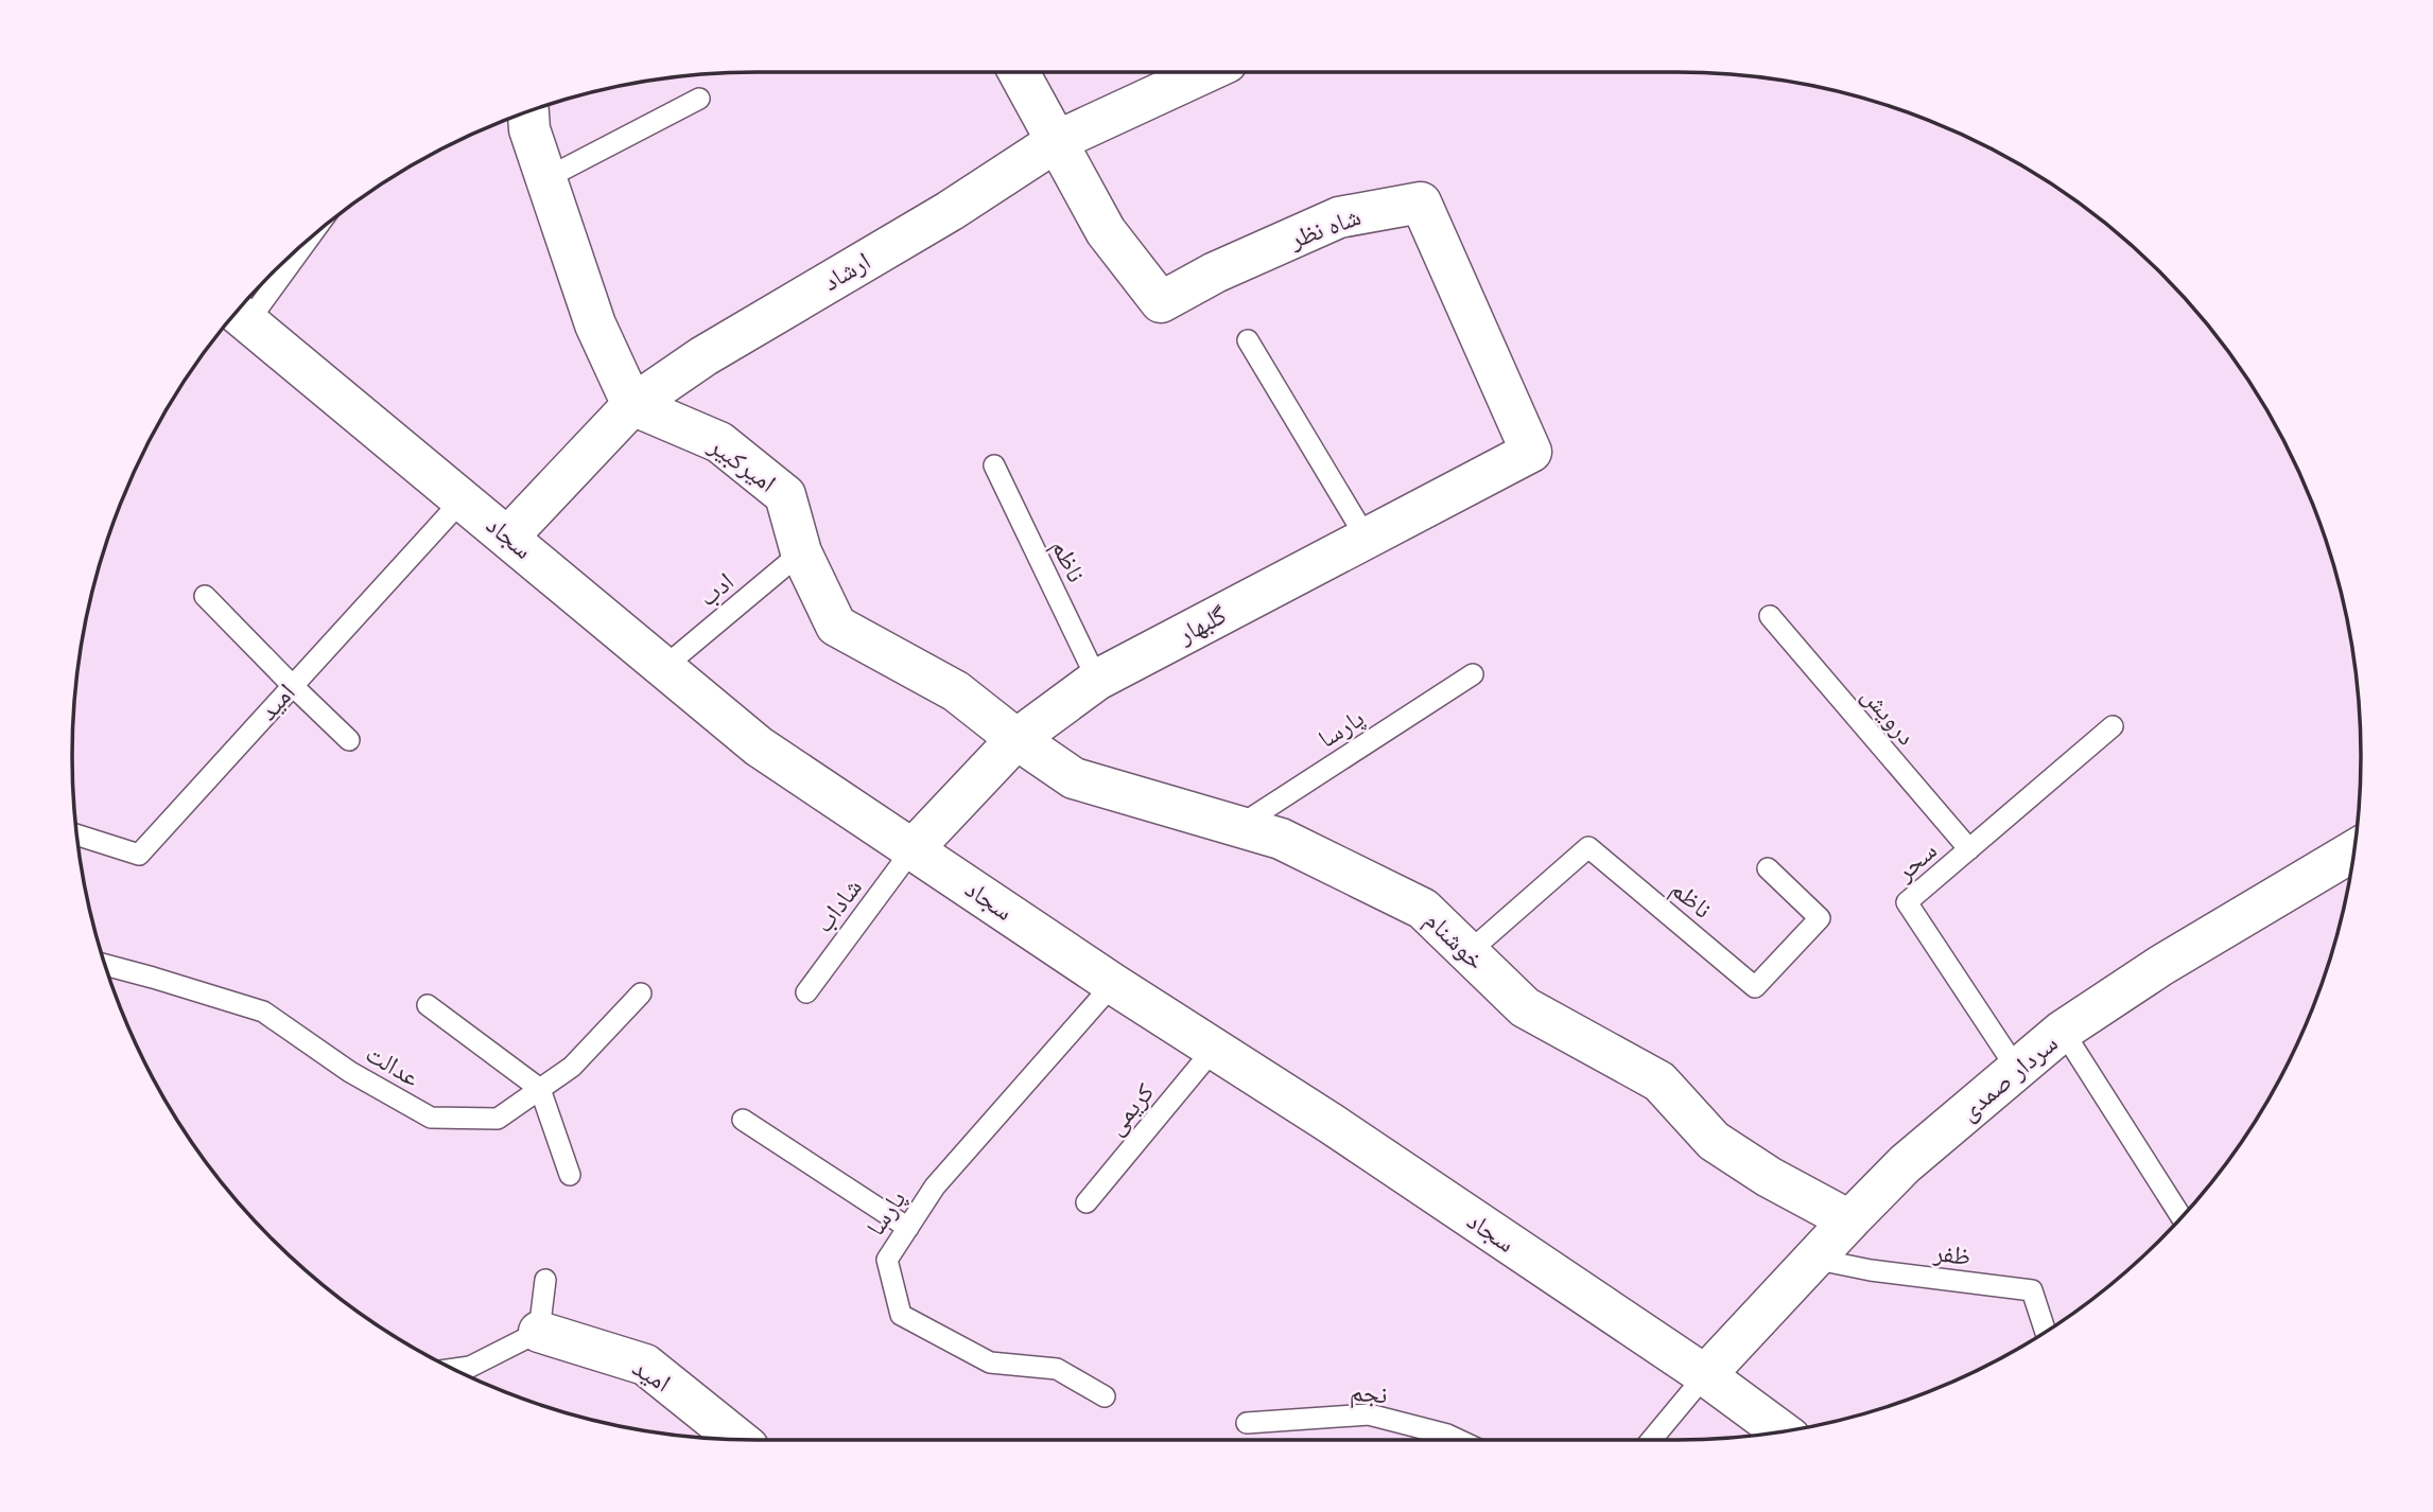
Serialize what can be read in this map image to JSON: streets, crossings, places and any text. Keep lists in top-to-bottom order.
{
  "streets": {
    "street": [
      "شاه نظر",
      "ارشاد",
      "امیرکبیر",
      "سجاد",
      "گلبهار",
      "امید",
      "خوشنام",
      "سردار صمدی"
    ],
    "lane": [
      "ناظم",
      "ادب",
      "درویش",
      "پارسا",
      "سحر",
      "شاداب",
      "عدالت",
      "کریمی",
      "ظفر",
      "نجم"
    ]
  },
  "crossings": [
    ["شاه نظر", "ارشاد"],
    ["شاه نظر", "گلبهار"],
    ["ارشاد", "امیرکبیر"],
    ["ارشاد", "سجاد"],
    ["امیرکبیر", "ادب"],
    ["امیرکبیر", "گلبهار"],
    ["امیرکبیر", "خوشنام"],
    ["سجاد", "ادب"],
    ["سجاد", "گلبهار"],
    ["سجاد", "امید"],
    ["سجاد", "پارسا"],
    ["سجاد", "شاداب"],
    ["سجاد", "سردار صمدی"],
    ["سجاد", "کریمی"],
    ["ناظم", "گلبهار"],
    ["ناظم", "خوشنام"],
    ["گلبهار", "شاداب"],
    ["گلبهار", "خوشنام"],
    ["درویش", "سحر"],
    ["پارسا", "خوشنام"],
    ["سحر", "سردار صمدی"],
    ["خوشنام", "سردار صمدی"],
    ["سردار صمدی", "ظفر"]
  ]
}
